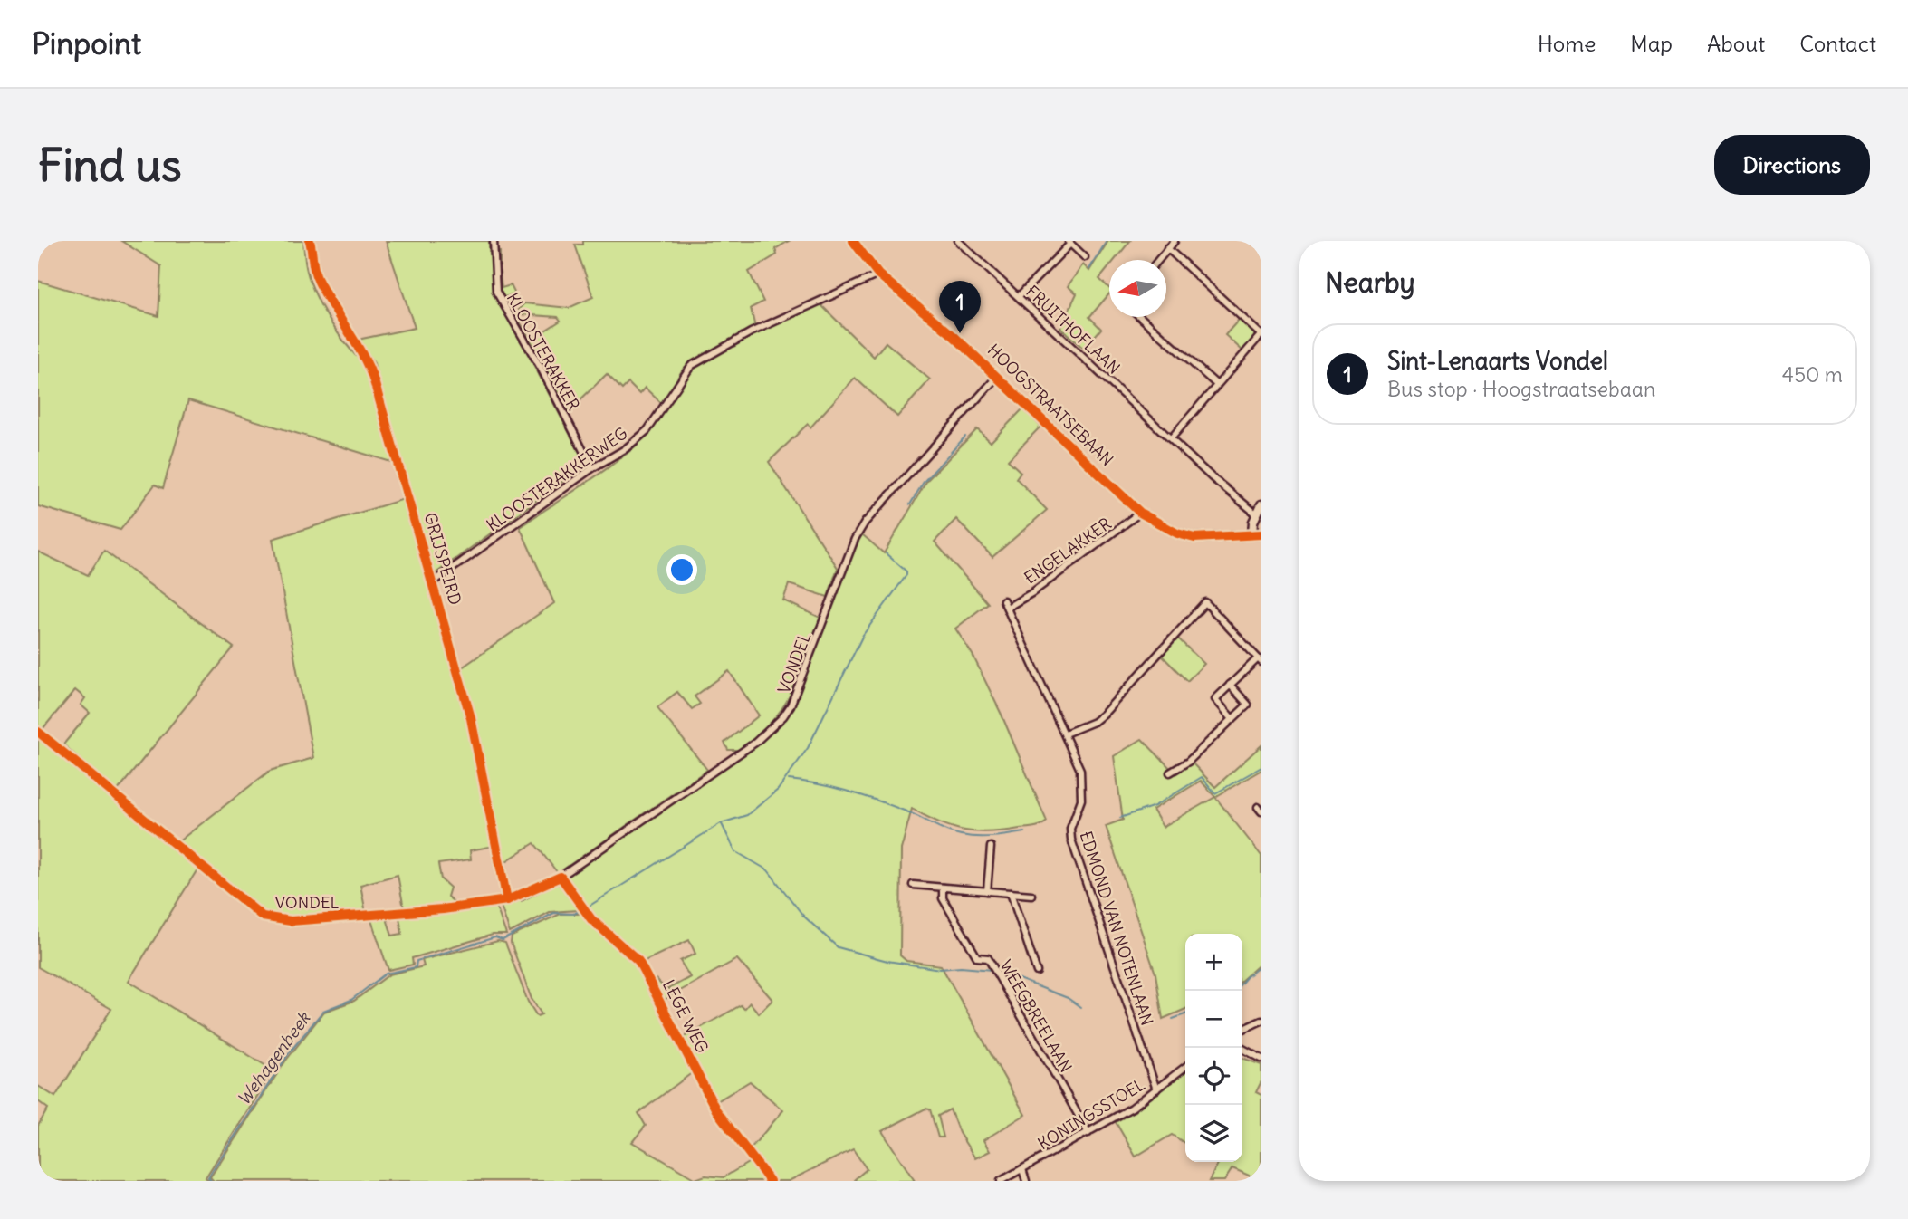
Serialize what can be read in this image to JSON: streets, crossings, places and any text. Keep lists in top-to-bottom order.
{
  "streets": {
    "main road": ["HOOGSTRAATSEBAAN"],
    "street": [
      "FRUITHOFLAAN",
      "KLOOSTERAKKER",
      "KLOOSTERAKKERWEG",
      "ENGELAKKER",
      "GRIJSPEIRD",
      "VONDEL",
      "EDMOND VAN NOTENLAAN",
      "LEGE WEG",
      "WEEGBREELAAN",
      "KONINGSSTOEL"
    ]
  },
  "crossings": [
    ["KLOOSTERAKKER", "KLOOSTERAKKERWEG"],
    ["HOOGSTRAATSEBAAN", "KLOOSTERAKKERWEG"],
    ["HOOGSTRAATSEBAAN", "ENGELAKKER"],
    ["HOOGSTRAATSEBAAN", "VONDEL"],
    ["KLOOSTERAKKERWEG", "GRIJSPEIRD"],
    ["ENGELAKKER", "EDMOND VAN NOTENLAAN"],
    ["GRIJSPEIRD", "VONDEL"],
    ["VONDEL", "LEGE WEG"],
    ["EDMOND VAN NOTENLAAN", "KONINGSSTOEL"],
    ["WEEGBREELAAN", "KONINGSSTOEL"]
  ],
  "water": ["Wehagenbeek"],
  "north": "left",
  "page": {
    "header": "Pinpoint",
    "nav": [
      "Home",
      "Map",
      "About",
      "Contact"
    ],
    "buttons": "Directions",
    "title": "Find us",
    "heading": "Nearby",
    "pins": "1",
    "list": [
      {
        "mark": "1",
        "name": "Sint-Lenaarts Vondel",
        "note": "Bus stop · Hoogstraatsebaan",
        "value": "450 m"
      }
    ],
    "map_buttons": ["+", "−"]
  }
}
